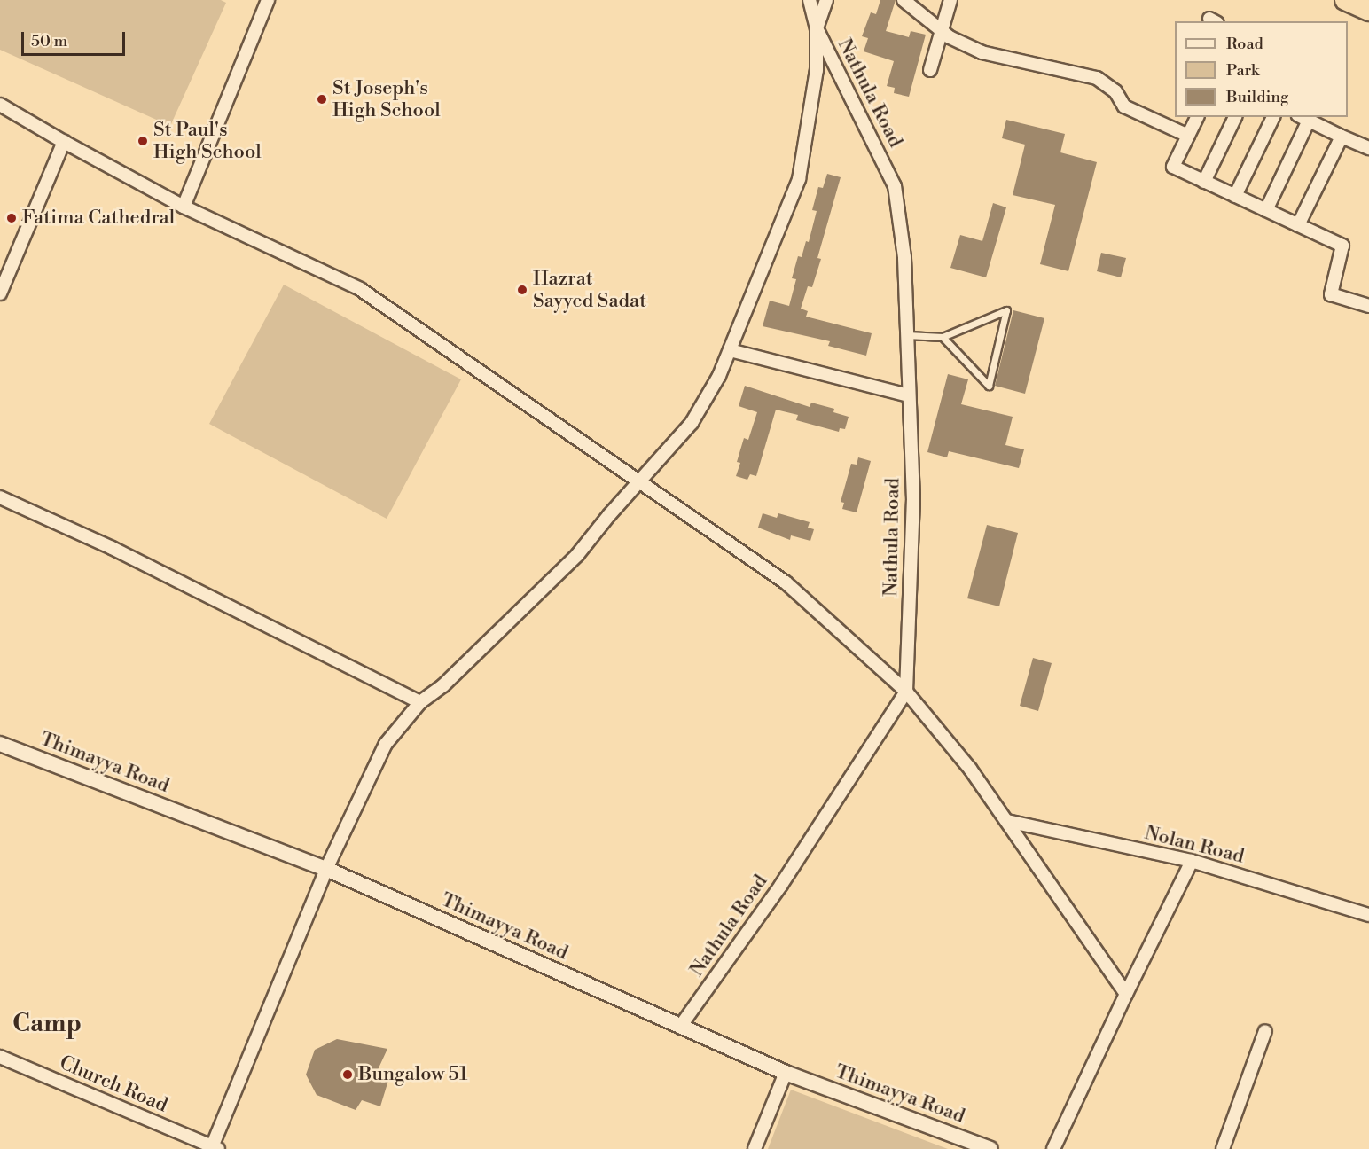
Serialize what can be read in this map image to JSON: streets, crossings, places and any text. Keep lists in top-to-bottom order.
{
  "streets": {
    "street": [
      "Nathula Road",
      "Thimayya Road",
      "Nolan Road",
      "Church Road"
    ]
  },
  "crossings": [
    ["Nathula Road", "Thimayya Road"]
  ],
  "districts": ["Camp"],
  "places": [
    "St Joseph's High School",
    "St Paul's High School",
    "Fatima Cathedral",
    "Hazrat Sayyed Sadat",
    "Bungalow 51"
  ],
  "legend": ["Road", "Park", "Building"],
  "scale_bar": "50 m"
}
